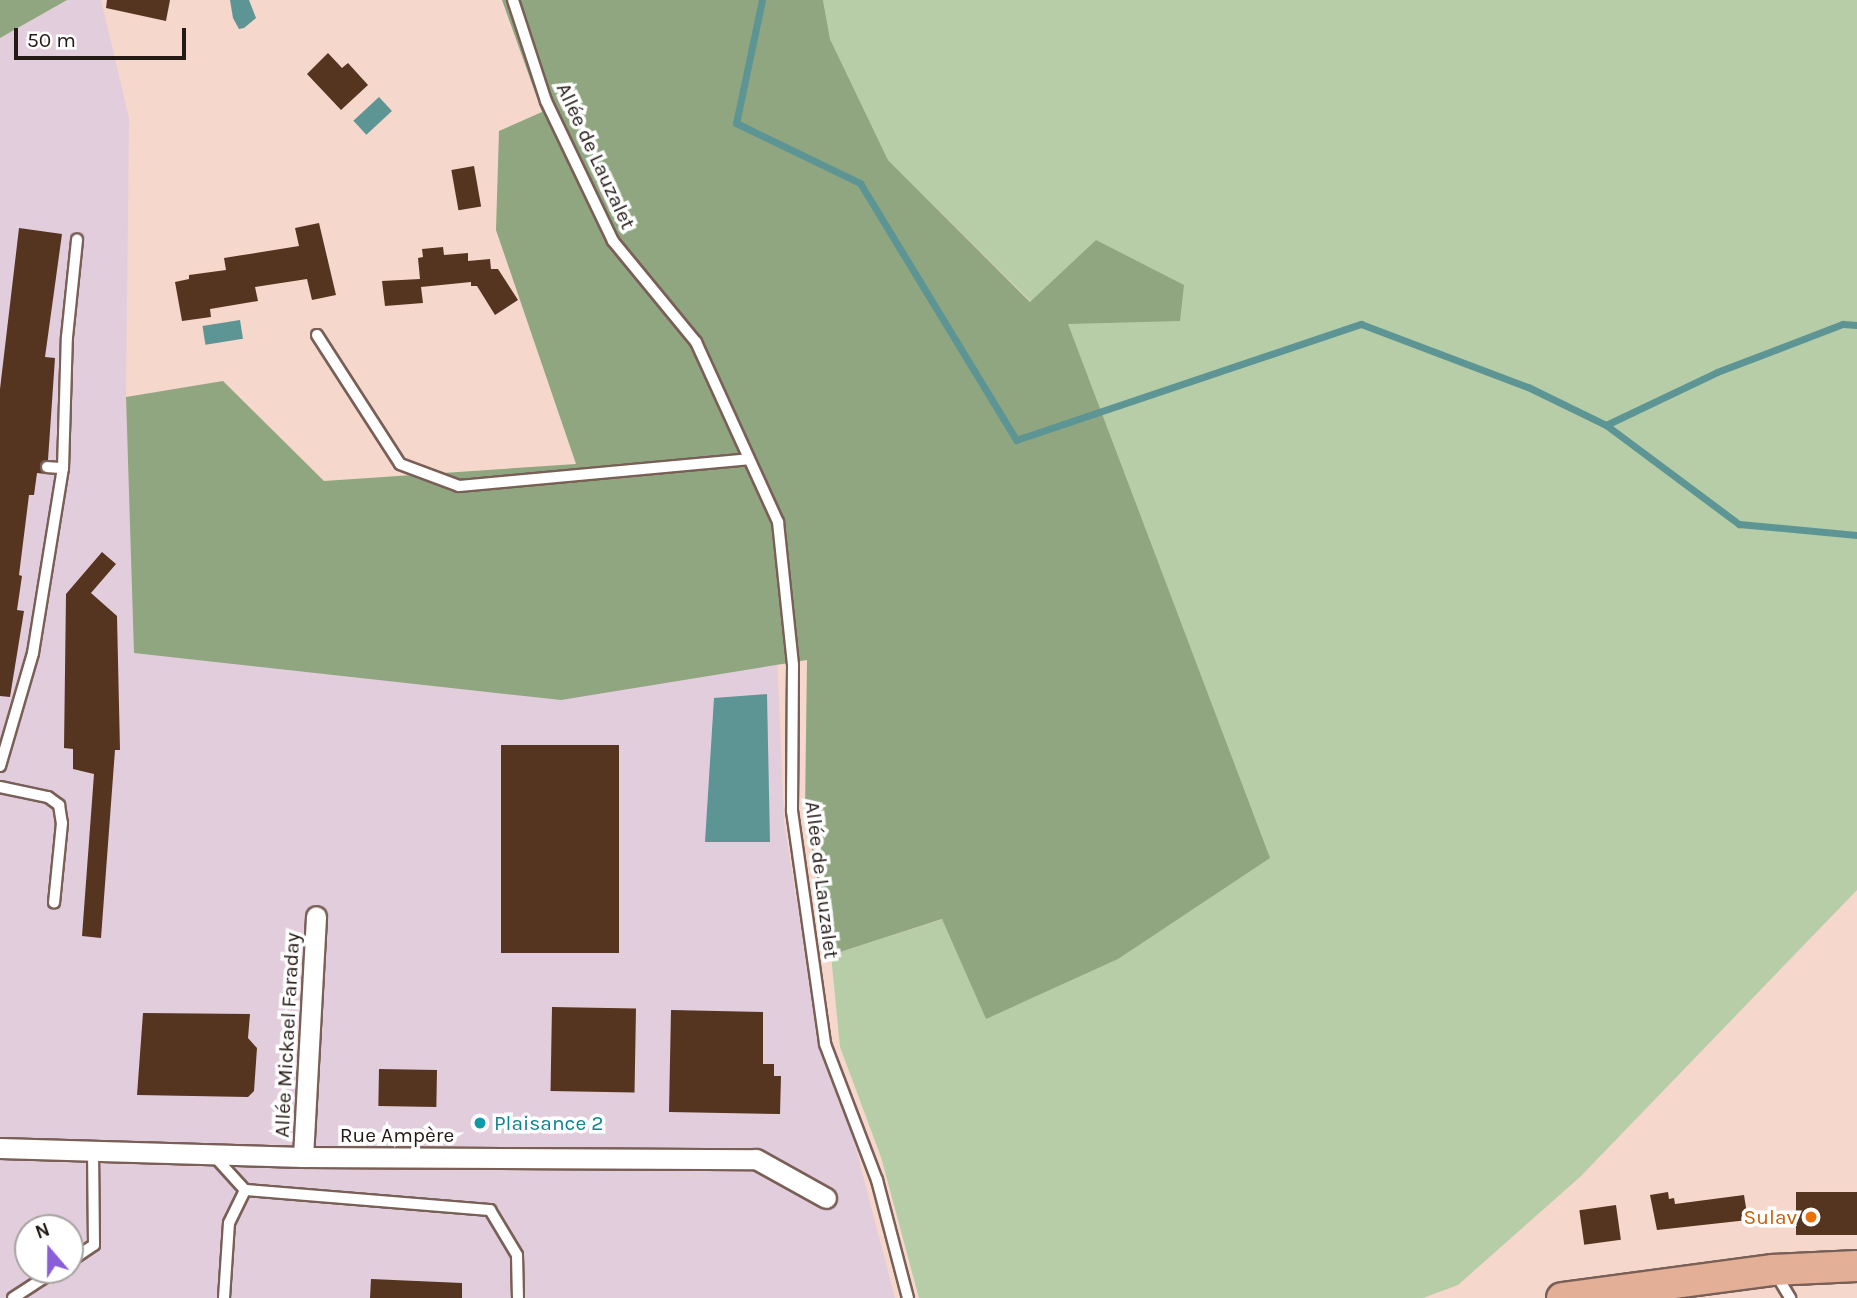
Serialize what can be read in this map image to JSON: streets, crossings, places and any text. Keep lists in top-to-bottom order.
{
  "streets": {
    "street": ["Allée Mickael Faraday", "Rue Ampère"],
    "lane": ["Allée de Lauzalet"]
  },
  "crossings": [
    ["Allée Mickael Faraday", "Rue Ampère"]
  ],
  "places": ["Plaisance 2", "Sulav"],
  "scale_bar": "50 m",
  "north": "top"
}
